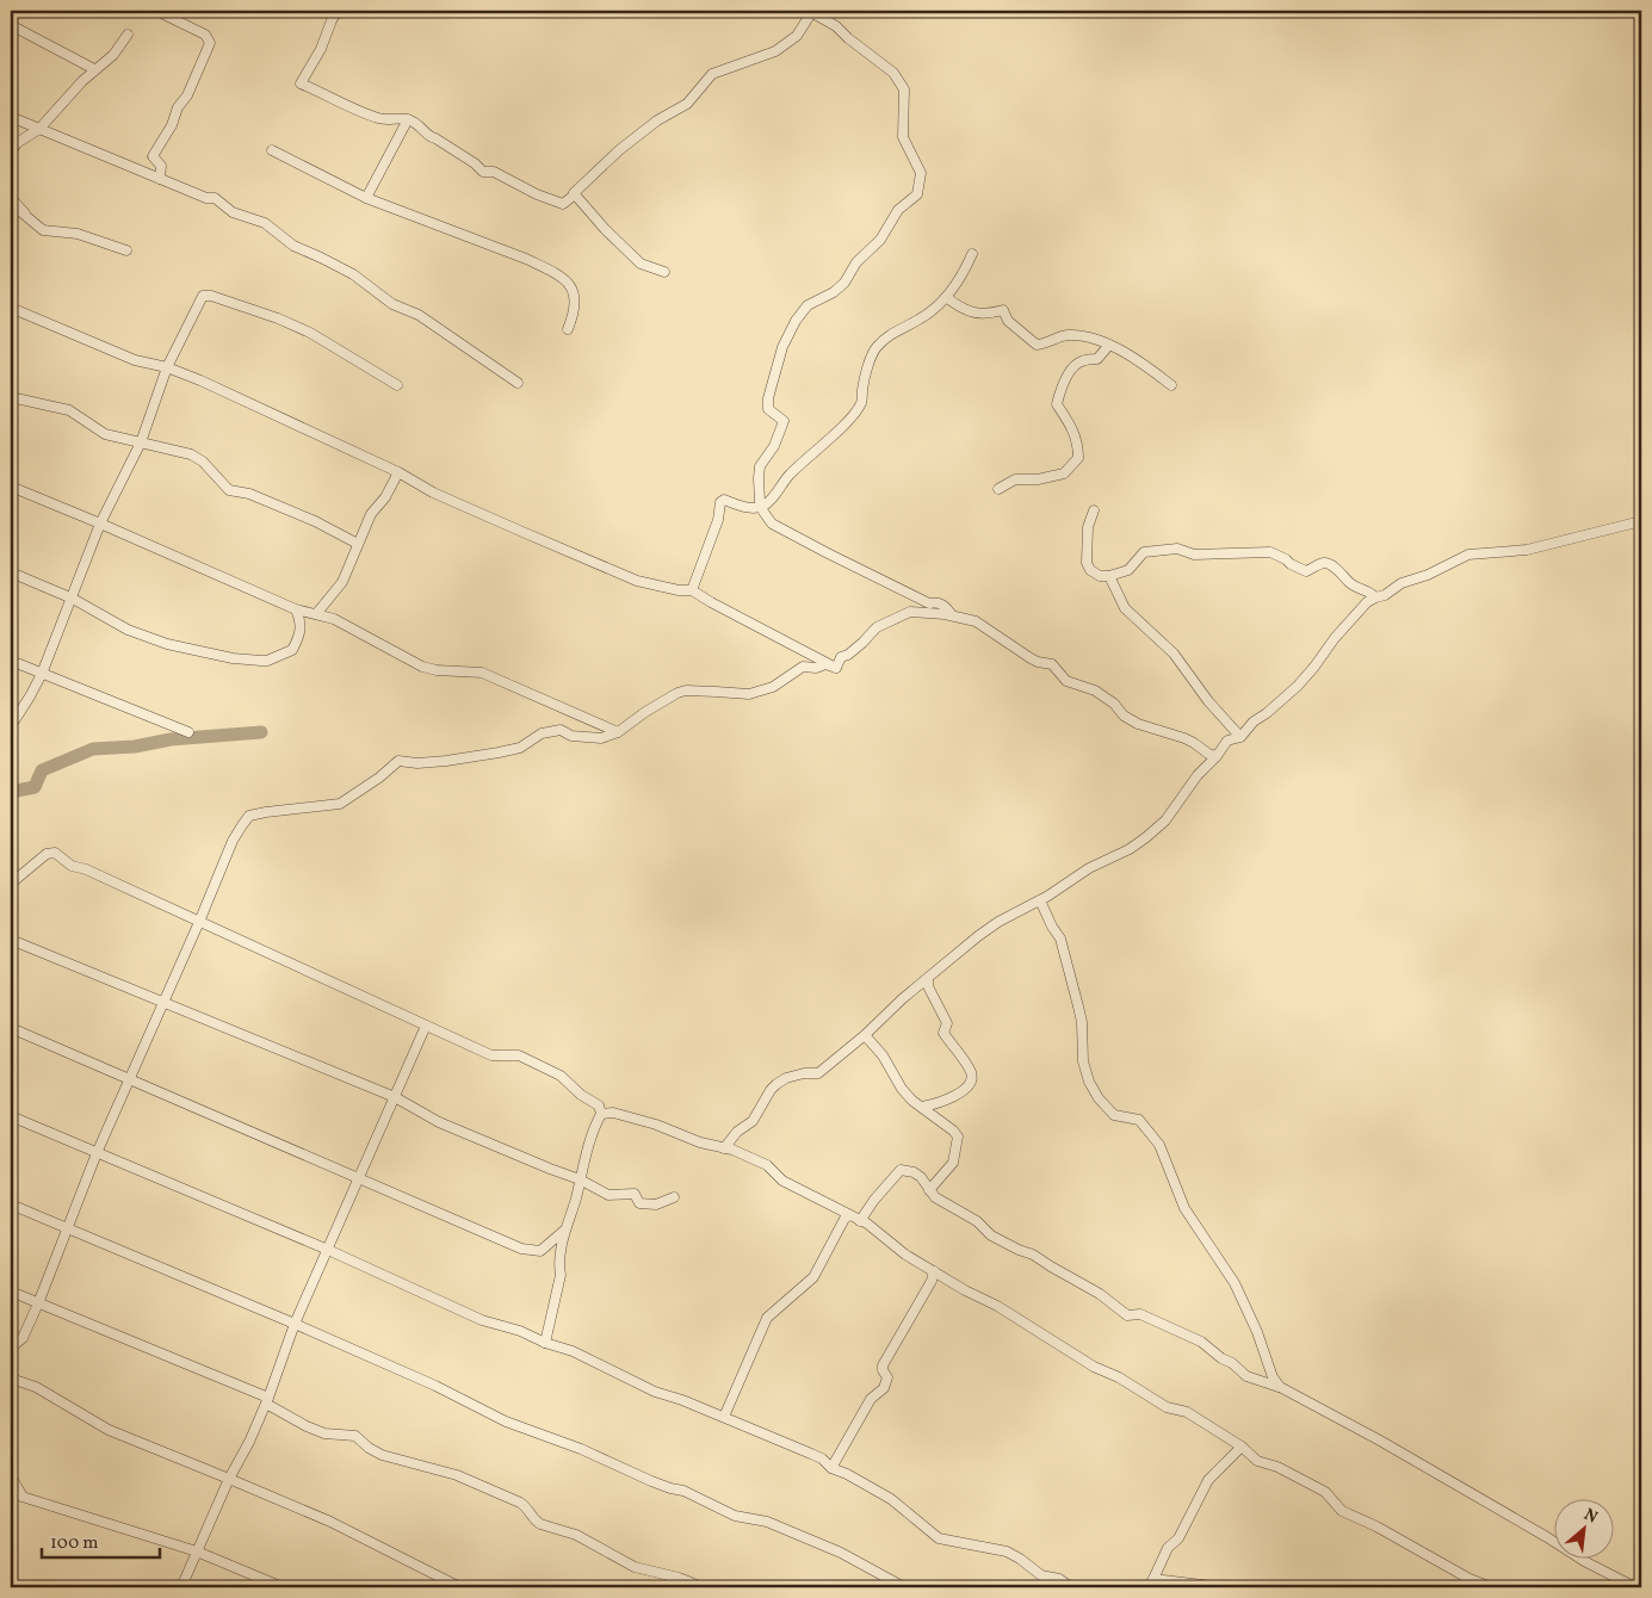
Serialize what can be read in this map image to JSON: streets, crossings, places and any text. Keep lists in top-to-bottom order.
{
  "scale_bar": "100 m",
  "north": "top right"
}
